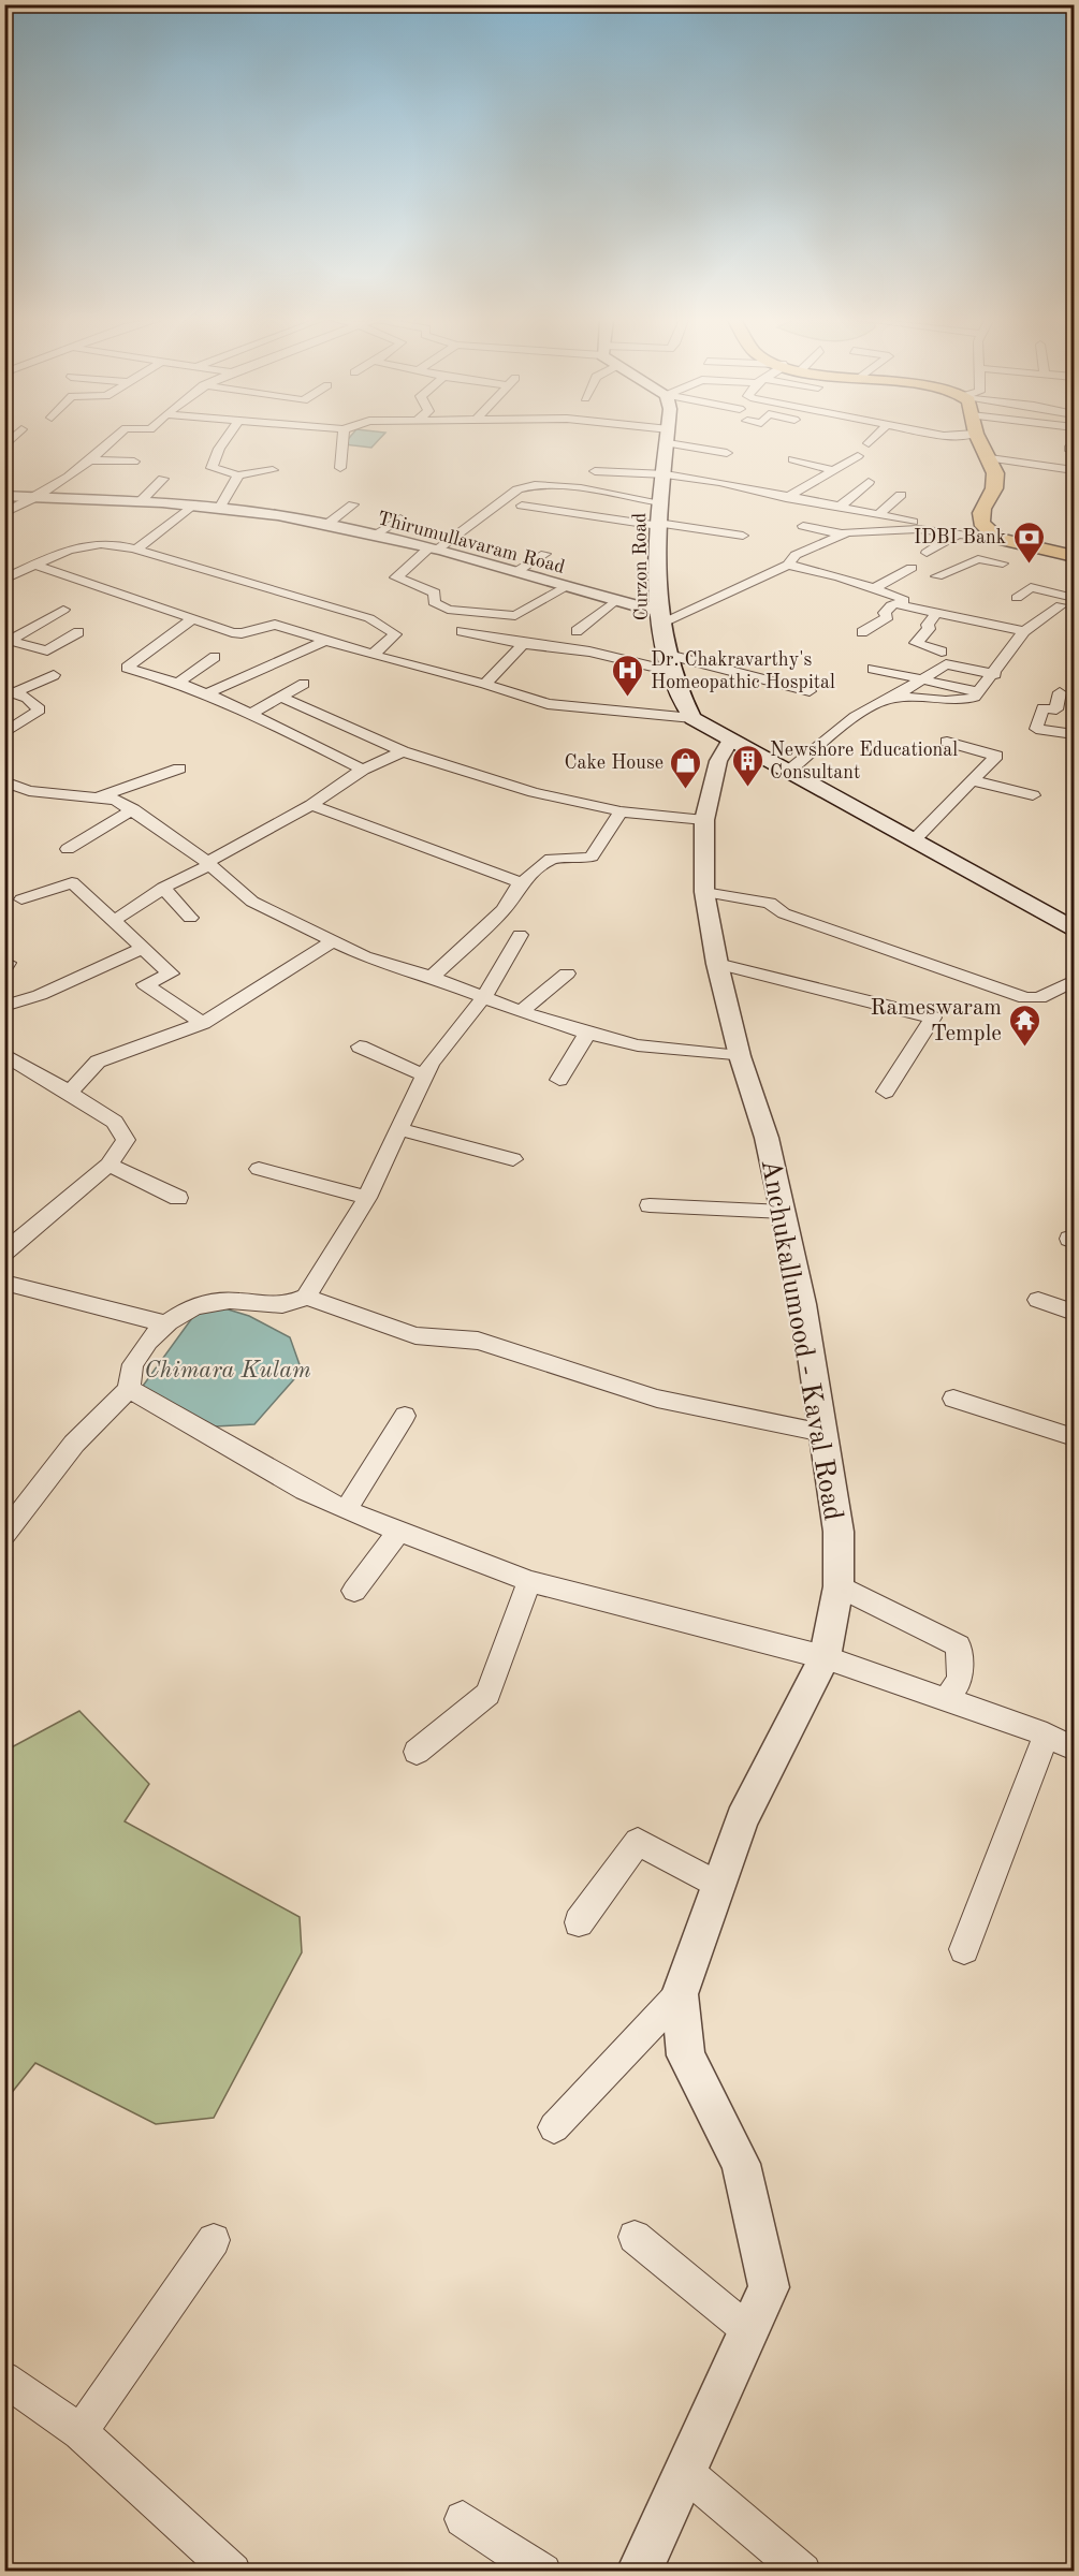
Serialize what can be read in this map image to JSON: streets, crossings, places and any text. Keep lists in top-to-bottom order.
{
  "streets": {
    "main road": ["Curzon Road"],
    "street": ["Thirumullavaram Road", "Anchukallumood - Kaval Road"]
  },
  "crossings": [
    ["Thirumullavaram Road", "Curzon Road"]
  ],
  "water": ["Chimara Kulam"],
  "places": {
    "bank": ["IDBI Bank"],
    "hospital": ["Dr. Chakravarthy's Homeopathic Hospital"],
    "building": ["Newshore Educational Consultant"],
    "shop": ["Cake House"],
    "temple": ["Rameswaram Temple"]
  }
}
